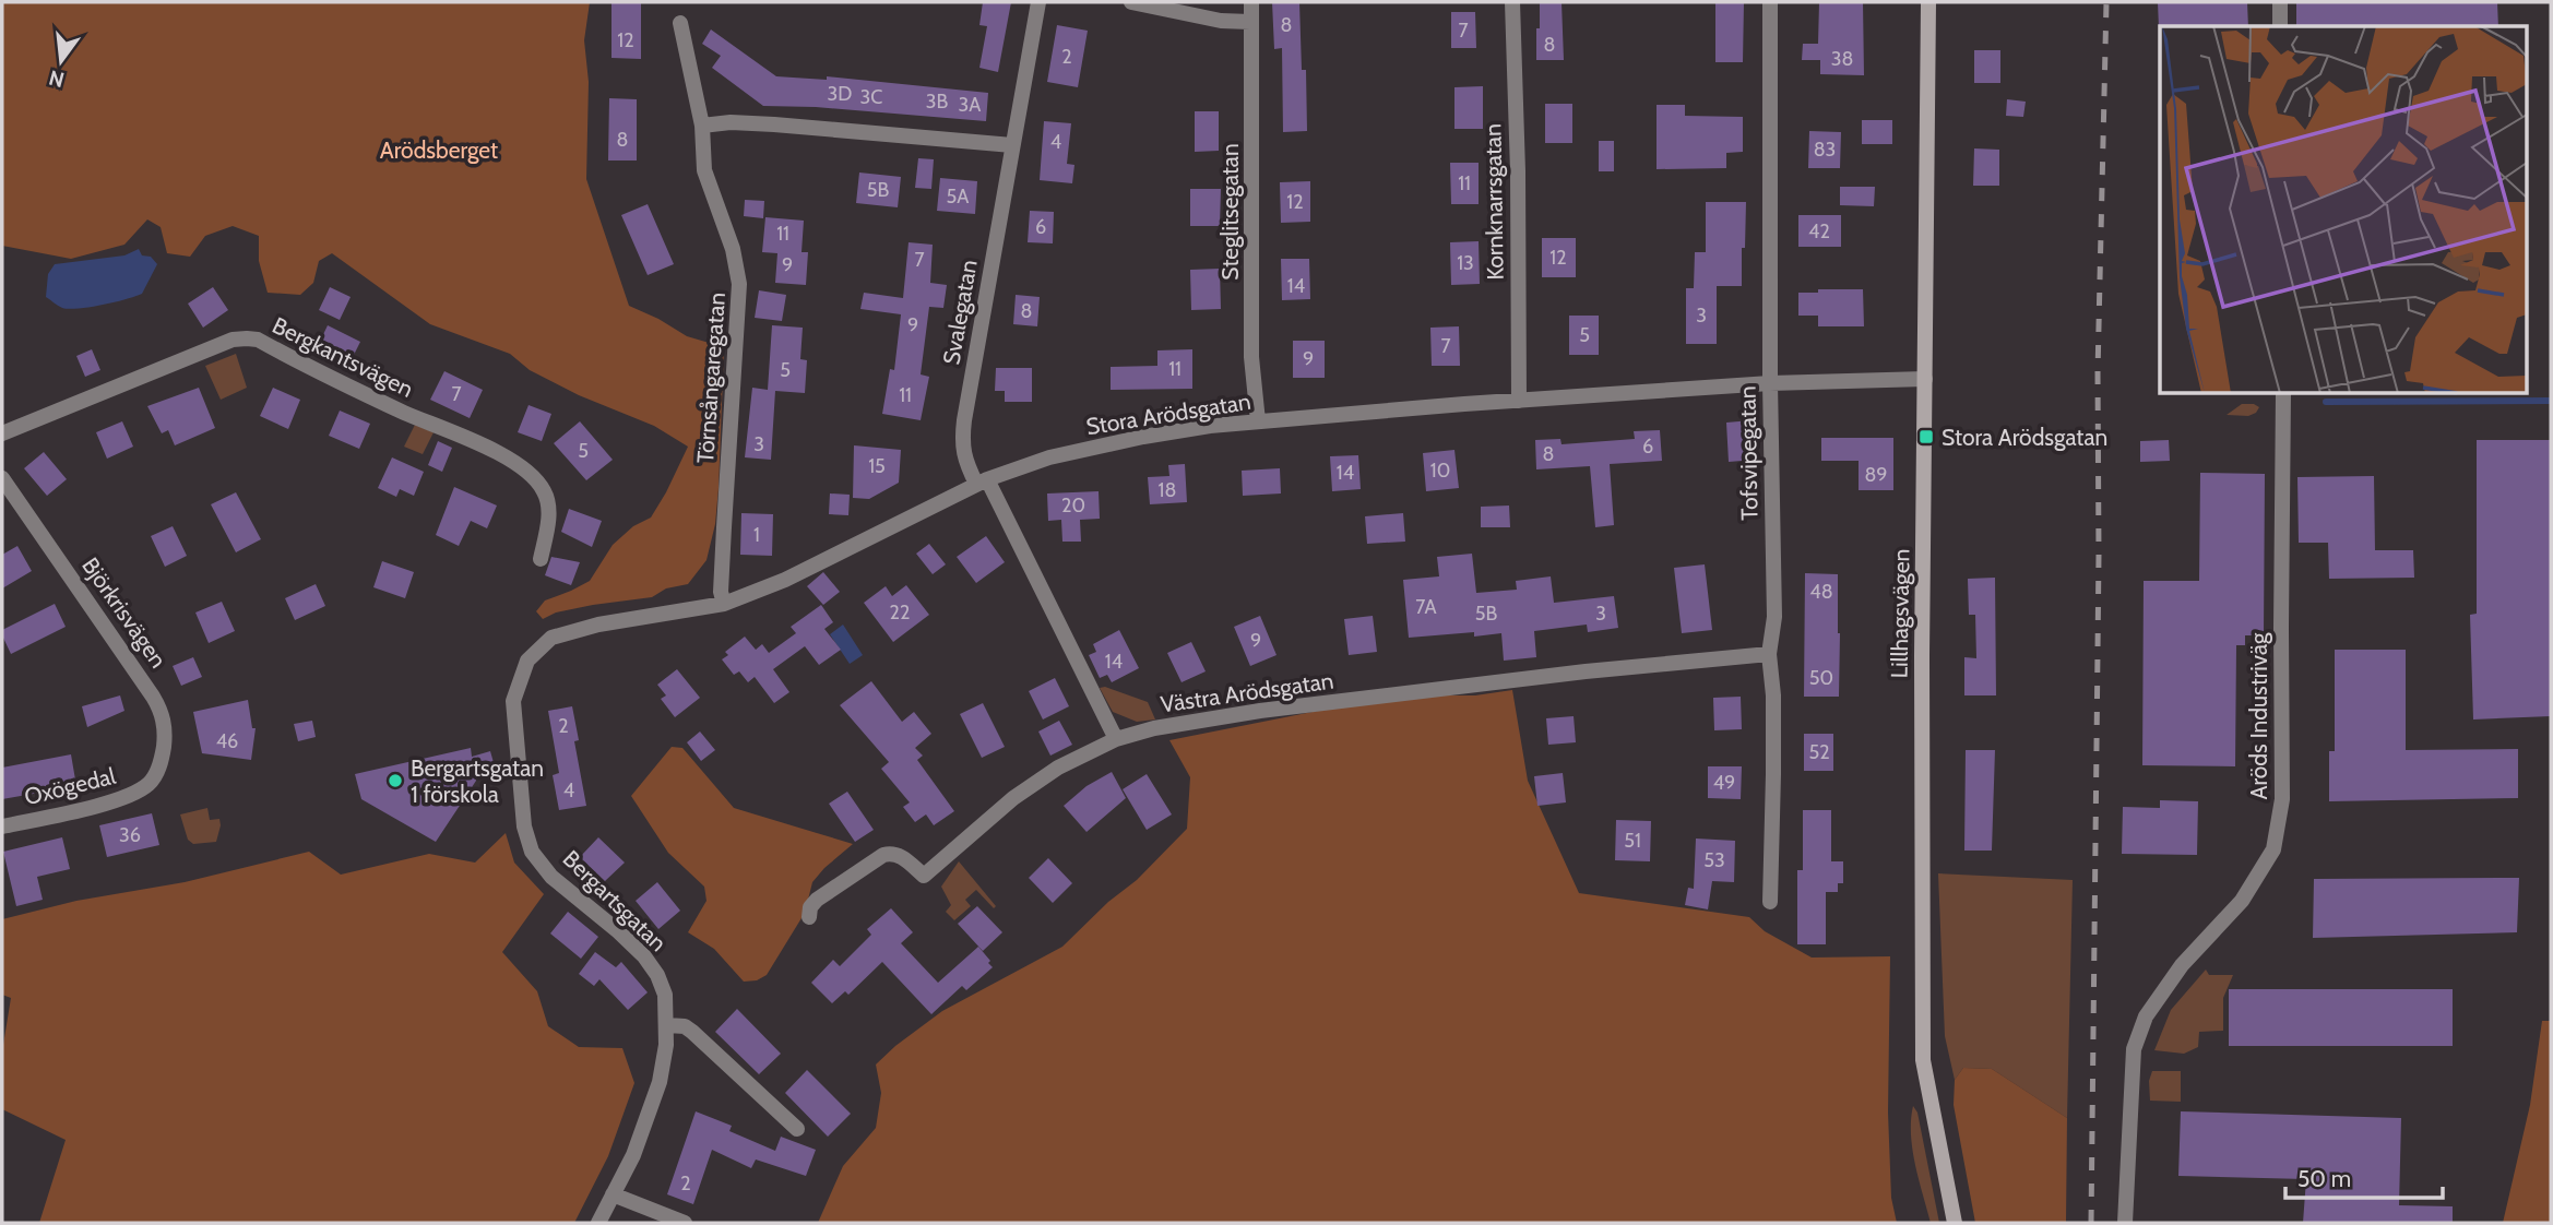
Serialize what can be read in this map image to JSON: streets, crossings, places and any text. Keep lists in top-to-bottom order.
{
  "streets": {
    "street": [
      "Kornknarrsgatan",
      "Steglitsegatan",
      "Svalegatan",
      "Bergkantsvägen",
      "Törnsångaregatan",
      "Stora Arödsgatan",
      "Tofsvipegatan",
      "Björkrisvägen",
      "Lillhagsvägen",
      "Västra Arödsgatan",
      "Aröds Industriväg",
      "Oxögedal",
      "Bergartsgatan"
    ]
  },
  "crossings": [
    ["Kornknarrsgatan", "Stora Arödsgatan"],
    ["Steglitsegatan", "Stora Arödsgatan"],
    ["Svalegatan", "Stora Arödsgatan"],
    ["Svalegatan", "Västra Arödsgatan"],
    ["Törnsångaregatan", "Stora Arödsgatan"],
    ["Stora Arödsgatan", "Tofsvipegatan"],
    ["Stora Arödsgatan", "Lillhagsvägen"],
    ["Stora Arödsgatan", "Bergartsgatan"],
    ["Tofsvipegatan", "Västra Arödsgatan"],
    ["Björkrisvägen", "Oxögedal"]
  ],
  "parks": ["Arödsberget"],
  "places": {
    "transit": ["Stora Arödsgatan"],
    "other": ["Bergartsgatan 1 förskola"]
  },
  "house_numbers": [
    "8",
    "7",
    "12",
    "8",
    "2",
    "38",
    "3D",
    "3C",
    "3B",
    "3A",
    "8",
    "4",
    "83",
    "11",
    "5B",
    "5A",
    "12",
    "6",
    "42",
    "11",
    "12",
    "7",
    "13",
    "9",
    "14",
    "8",
    "3",
    "9",
    "5",
    "7",
    "9",
    "11",
    "5",
    "7",
    "11",
    "3",
    "6",
    "5",
    "8",
    "15",
    "10",
    "14",
    "89",
    "18",
    "20",
    "1",
    "48",
    "7A",
    "22",
    "5B",
    "3",
    "9",
    "14",
    "50",
    "2",
    "46",
    "52",
    "49",
    "4",
    "36",
    "51",
    "53",
    "2"
  ],
  "scale_bar": "50 m",
  "north": "bottom"
}
